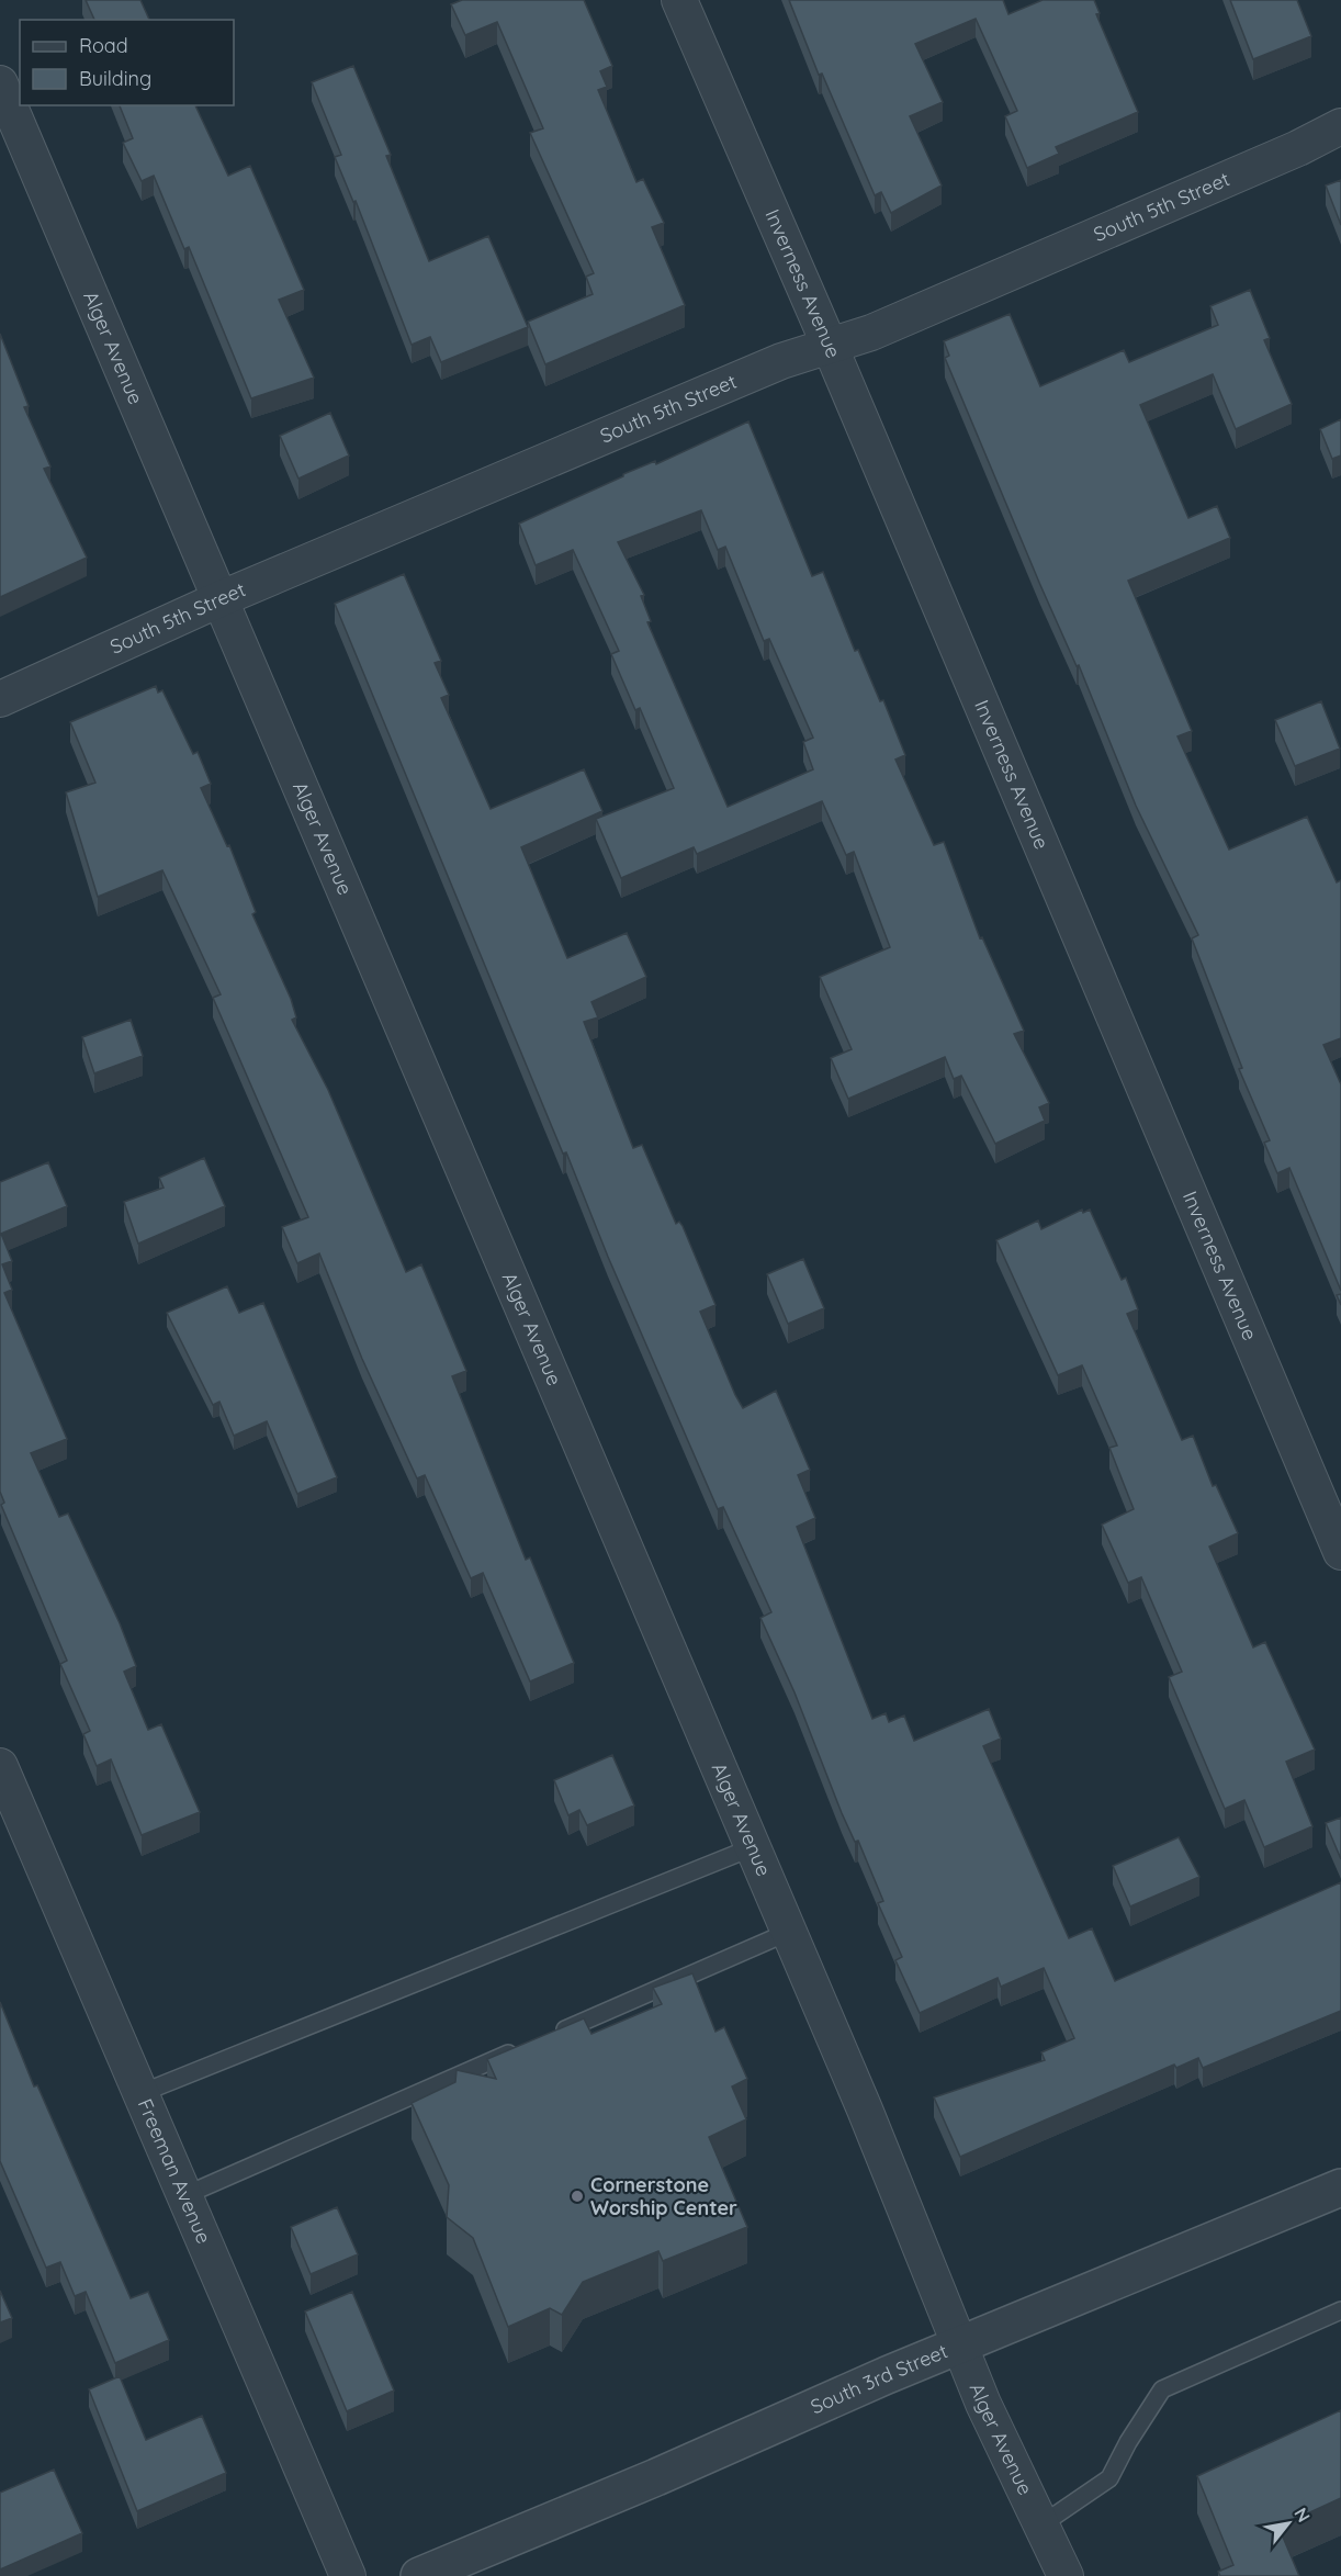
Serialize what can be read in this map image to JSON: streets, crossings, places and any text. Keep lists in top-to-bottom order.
{
  "streets": {
    "street": [
      "South 5th Street",
      "Inverness Avenue",
      "Alger Avenue",
      "Freeman Avenue",
      "South 3rd Street"
    ]
  },
  "crossings": [
    ["South 5th Street", "Inverness Avenue"],
    ["South 5th Street", "Alger Avenue"],
    ["Alger Avenue", "South 3rd Street"]
  ],
  "places": ["Cornerstone Worship Center"],
  "legend": ["Road", "Building"],
  "north": "top right"
}
